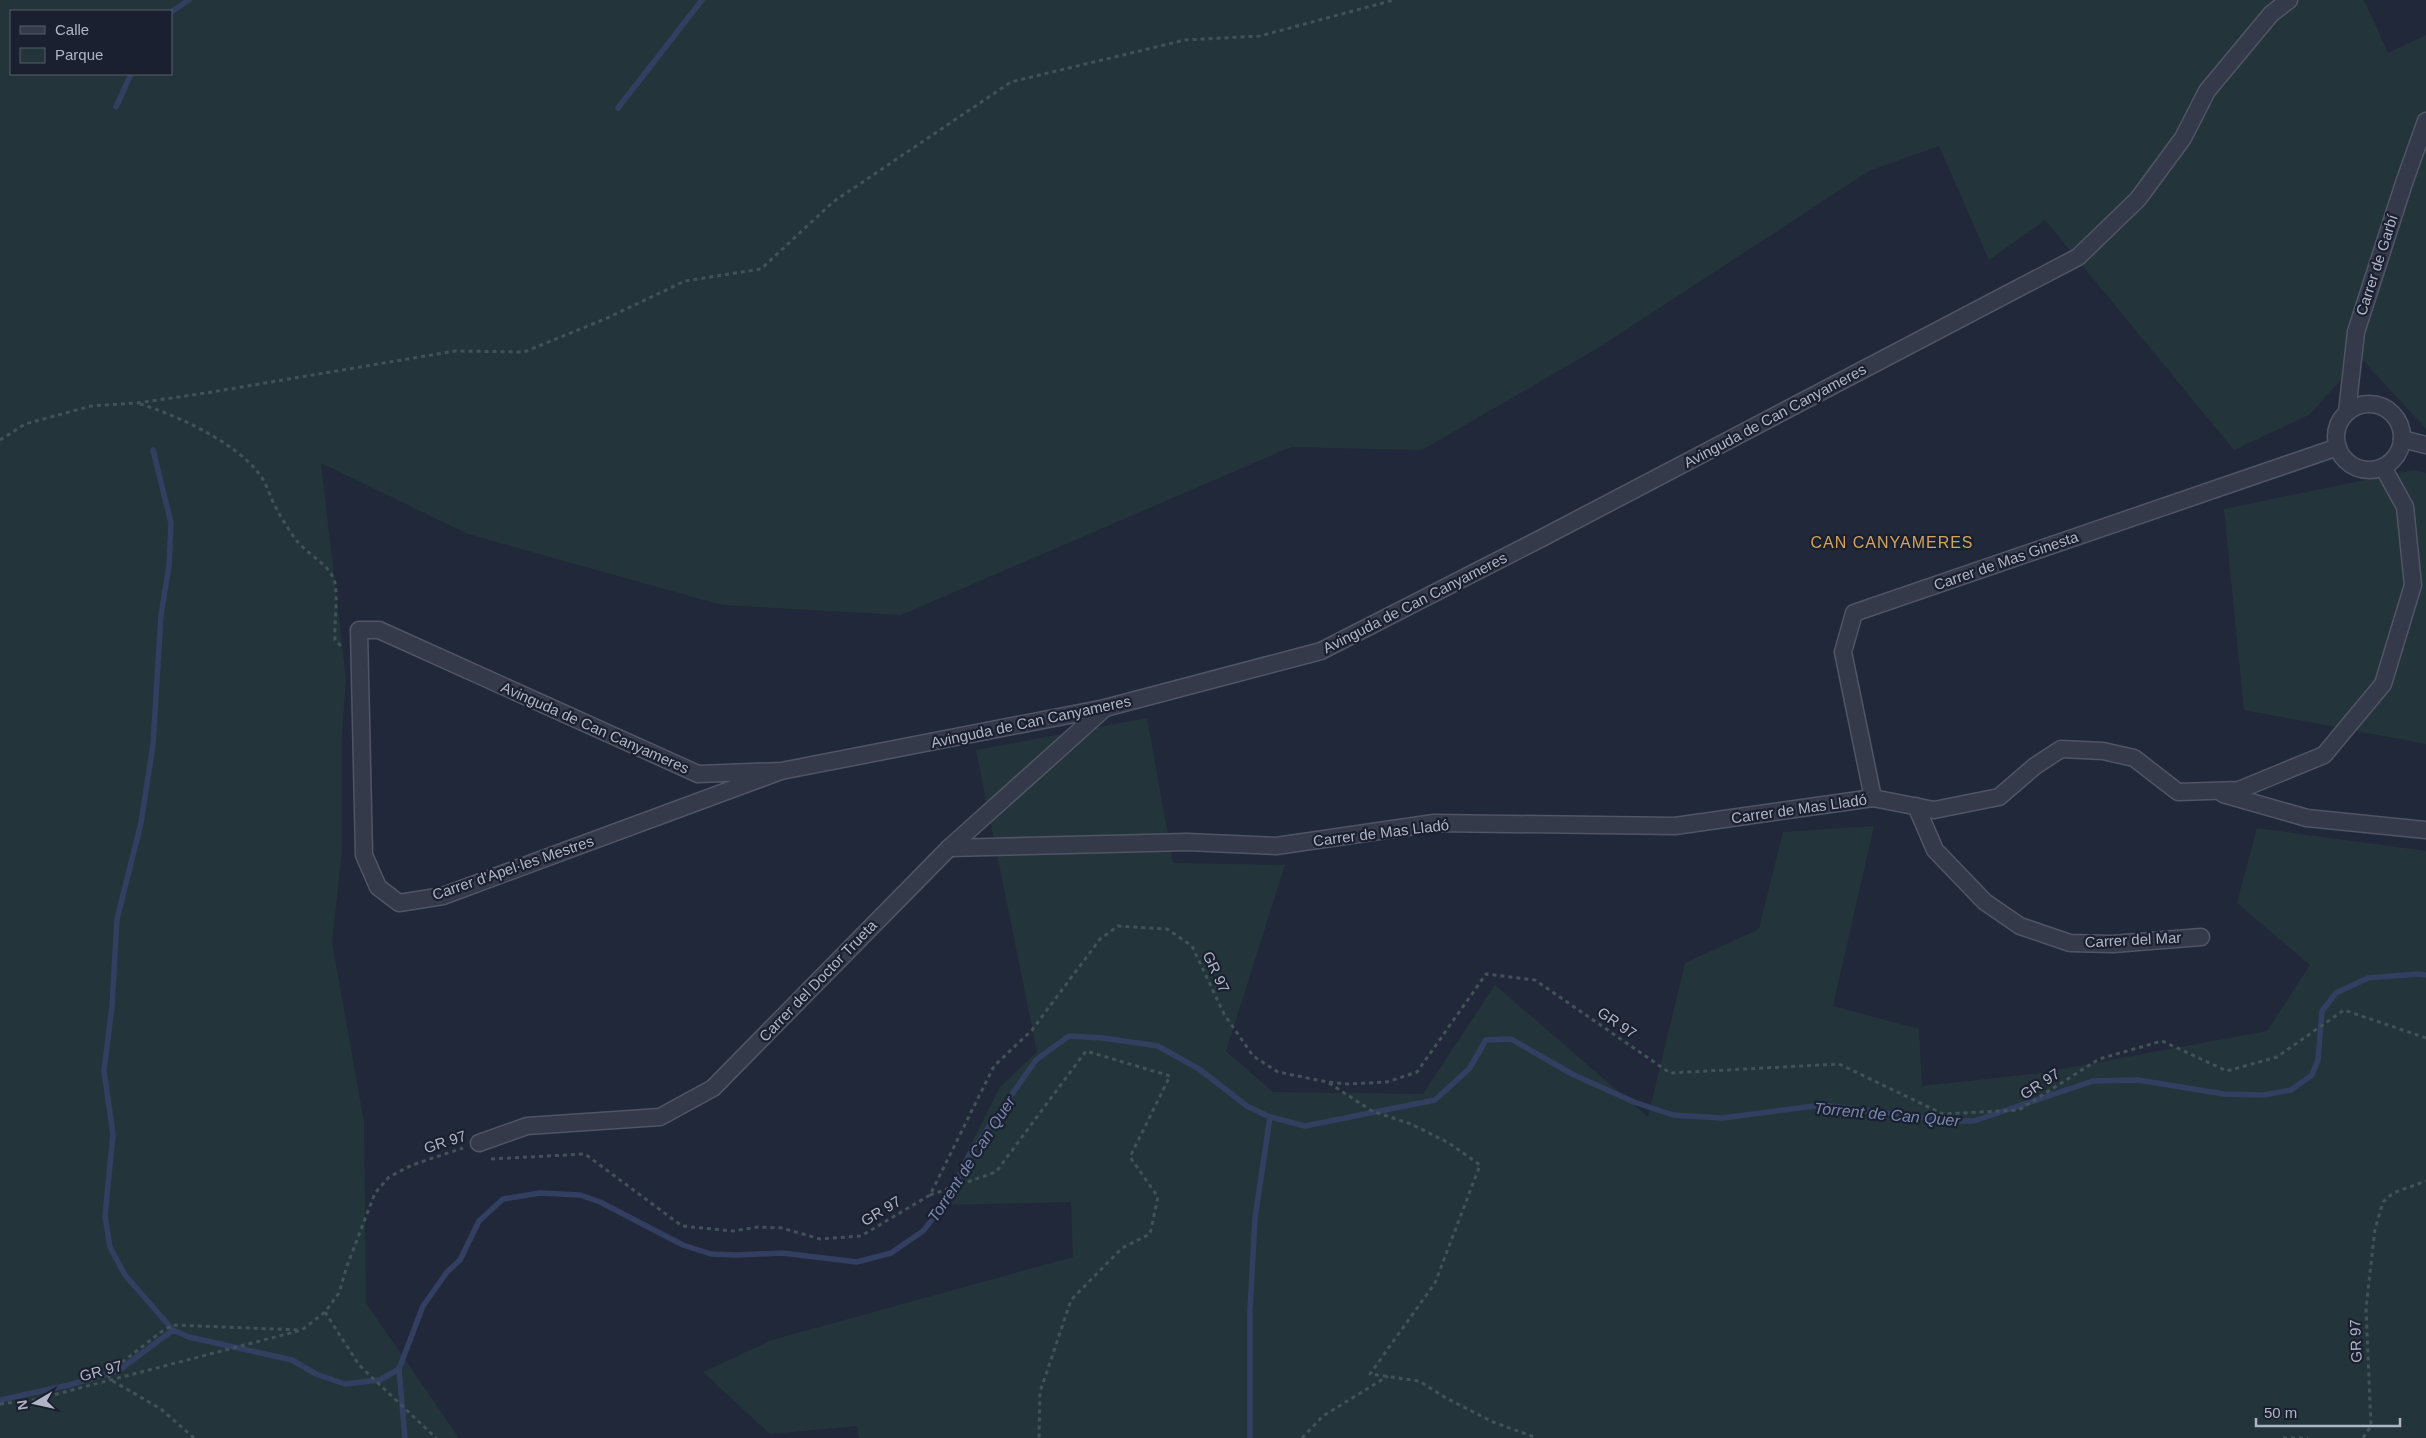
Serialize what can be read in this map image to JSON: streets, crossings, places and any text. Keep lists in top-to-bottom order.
{
  "streets": {
    "street": [
      "Carrer de Garbí",
      "Avinguda de Can Canyameres",
      "Carrer de Mas Ginesta",
      "Carrer de Mas Lladó",
      "Carrer d'Apel·les Mestres",
      "Carrer del Mar",
      "Carrer del Doctor Trueta"
    ],
    "path": ["GR 97"]
  },
  "crossings": [
    ["Carrer de Garbí", "Carrer de Mas Ginesta"],
    ["Carrer de Garbí", "Carrer de Mas Lladó"],
    ["Avinguda de Can Canyameres", "Carrer d'Apel·les Mestres"],
    ["Avinguda de Can Canyameres", "Carrer del Doctor Trueta"],
    ["Carrer de Mas Ginesta", "Carrer de Mas Lladó"],
    ["Carrer de Mas Lladó", "Carrer del Mar"],
    ["Carrer de Mas Lladó", "Carrer del Doctor Trueta"],
    ["GR 97", "Carrer del Doctor Trueta"]
  ],
  "districts": ["CAN CANYAMERES"],
  "water": ["Torrent de Can Quer"],
  "legend": ["Calle", "Parque"],
  "scale_bar": "50 m",
  "north": "left"
}
